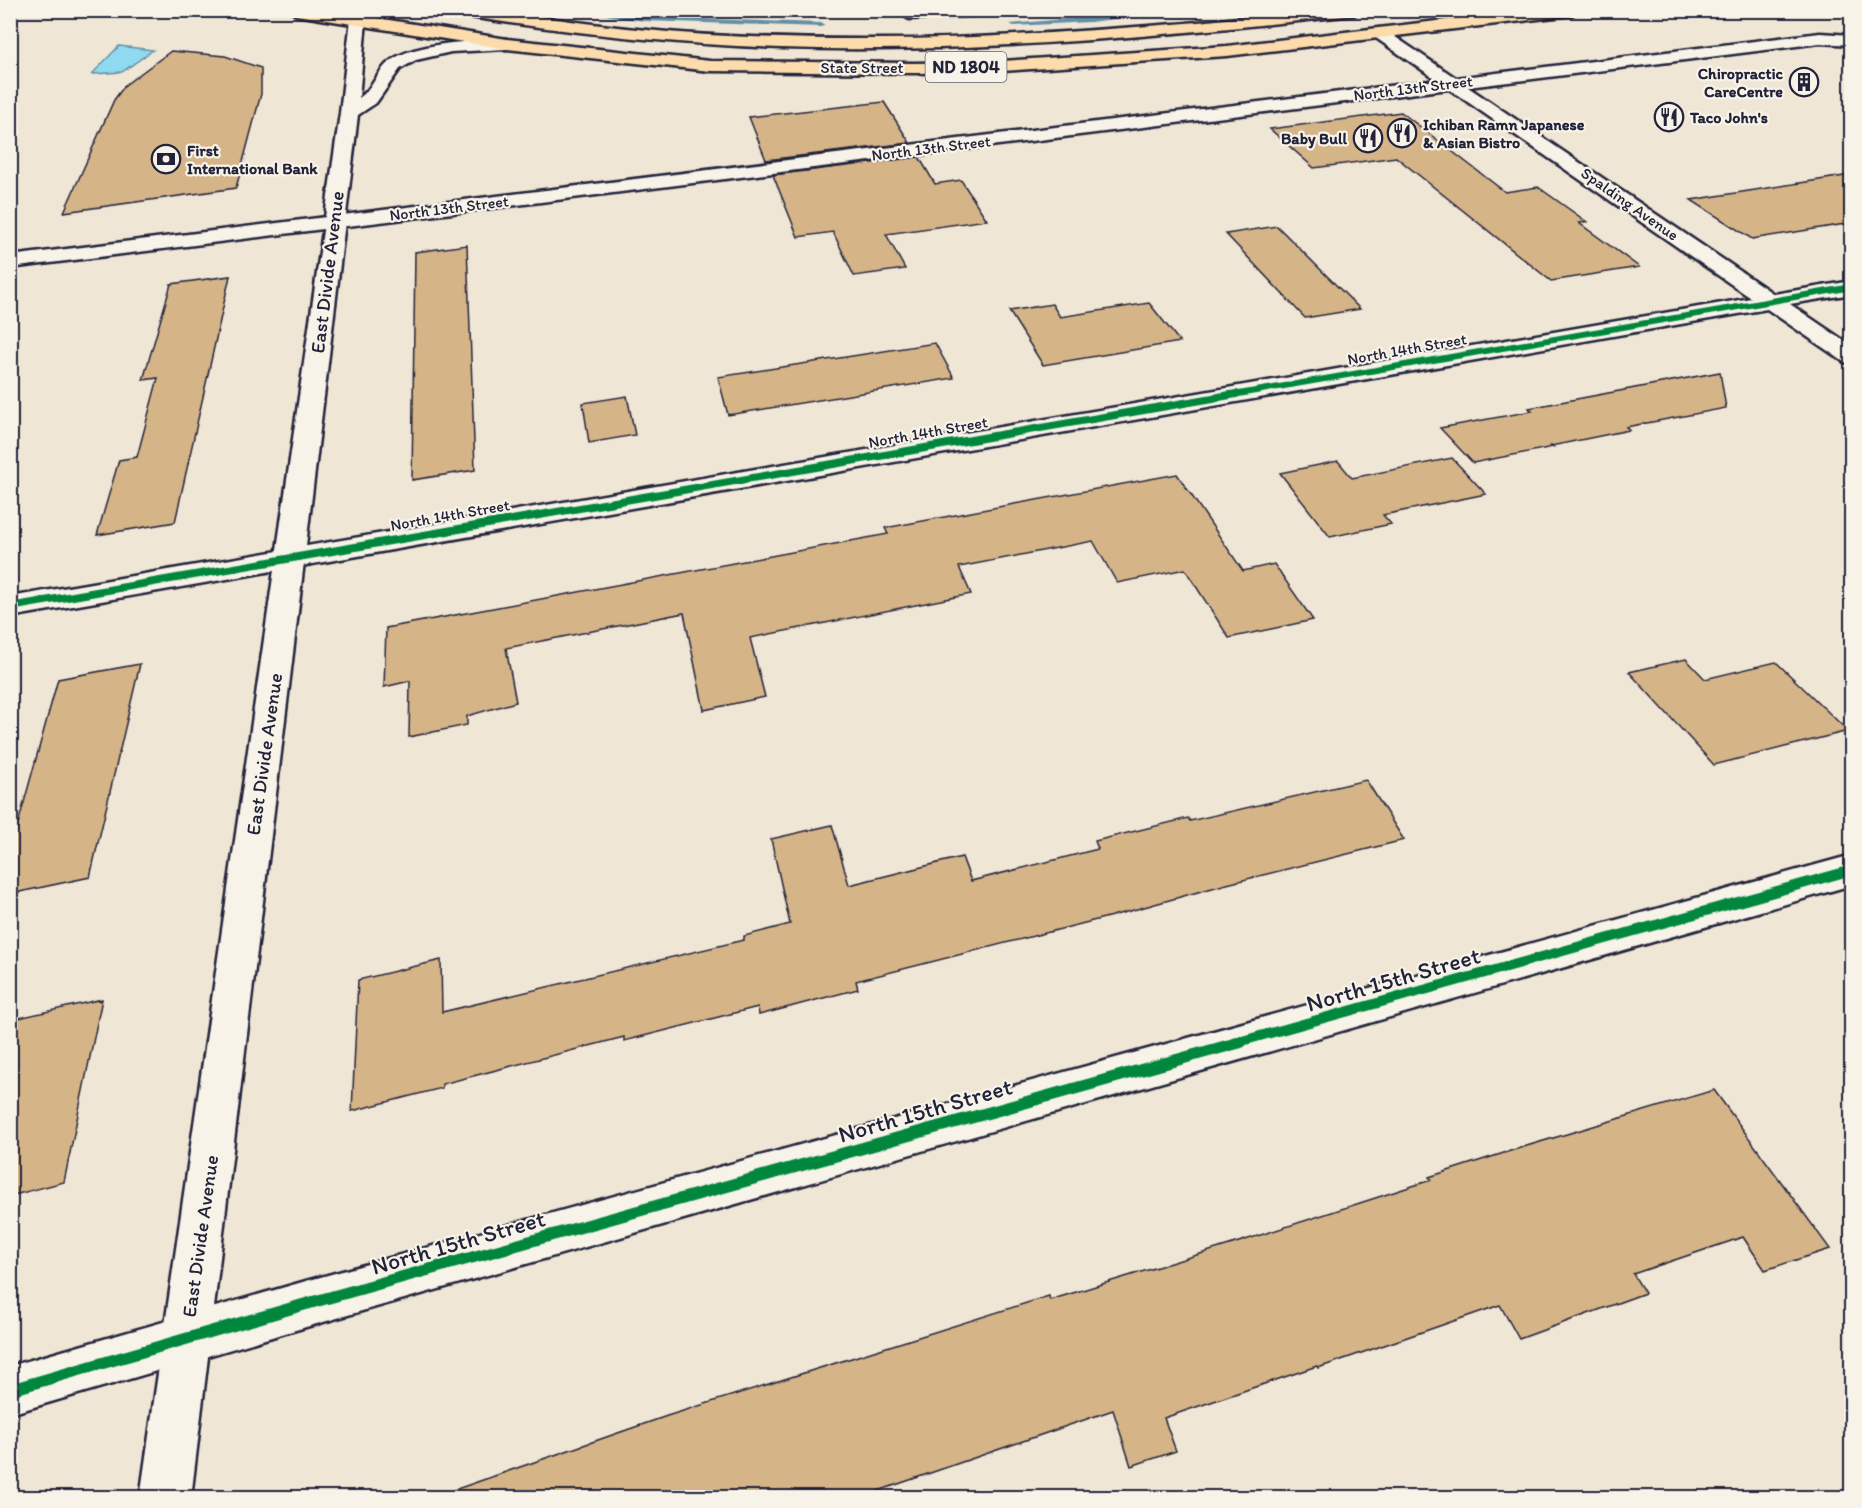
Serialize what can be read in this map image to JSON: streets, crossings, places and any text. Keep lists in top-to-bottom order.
{
  "streets": {
    "main road": ["State Street", "ND 1804"],
    "street": [
      "North 13th Street",
      "Spalding Avenue",
      "East Divide Avenue",
      "North 14th Street",
      "North 15th Street"
    ]
  },
  "crossings": [
    ["State Street", "Spalding Avenue"],
    ["State Street", "East Divide Avenue"],
    ["North 13th Street", "Spalding Avenue"],
    ["North 13th Street", "East Divide Avenue"],
    ["Spalding Avenue", "North 14th Street"],
    ["East Divide Avenue", "North 14th Street"],
    ["East Divide Avenue", "North 15th Street"]
  ],
  "places": {
    "building": ["Chiropractic CareCentre"],
    "restaurant": ["Taco John's", "Ichiban Ramn Japanese & Asian Bistro", "Baby Bull"],
    "bank": ["First International Bank"]
  }
}
